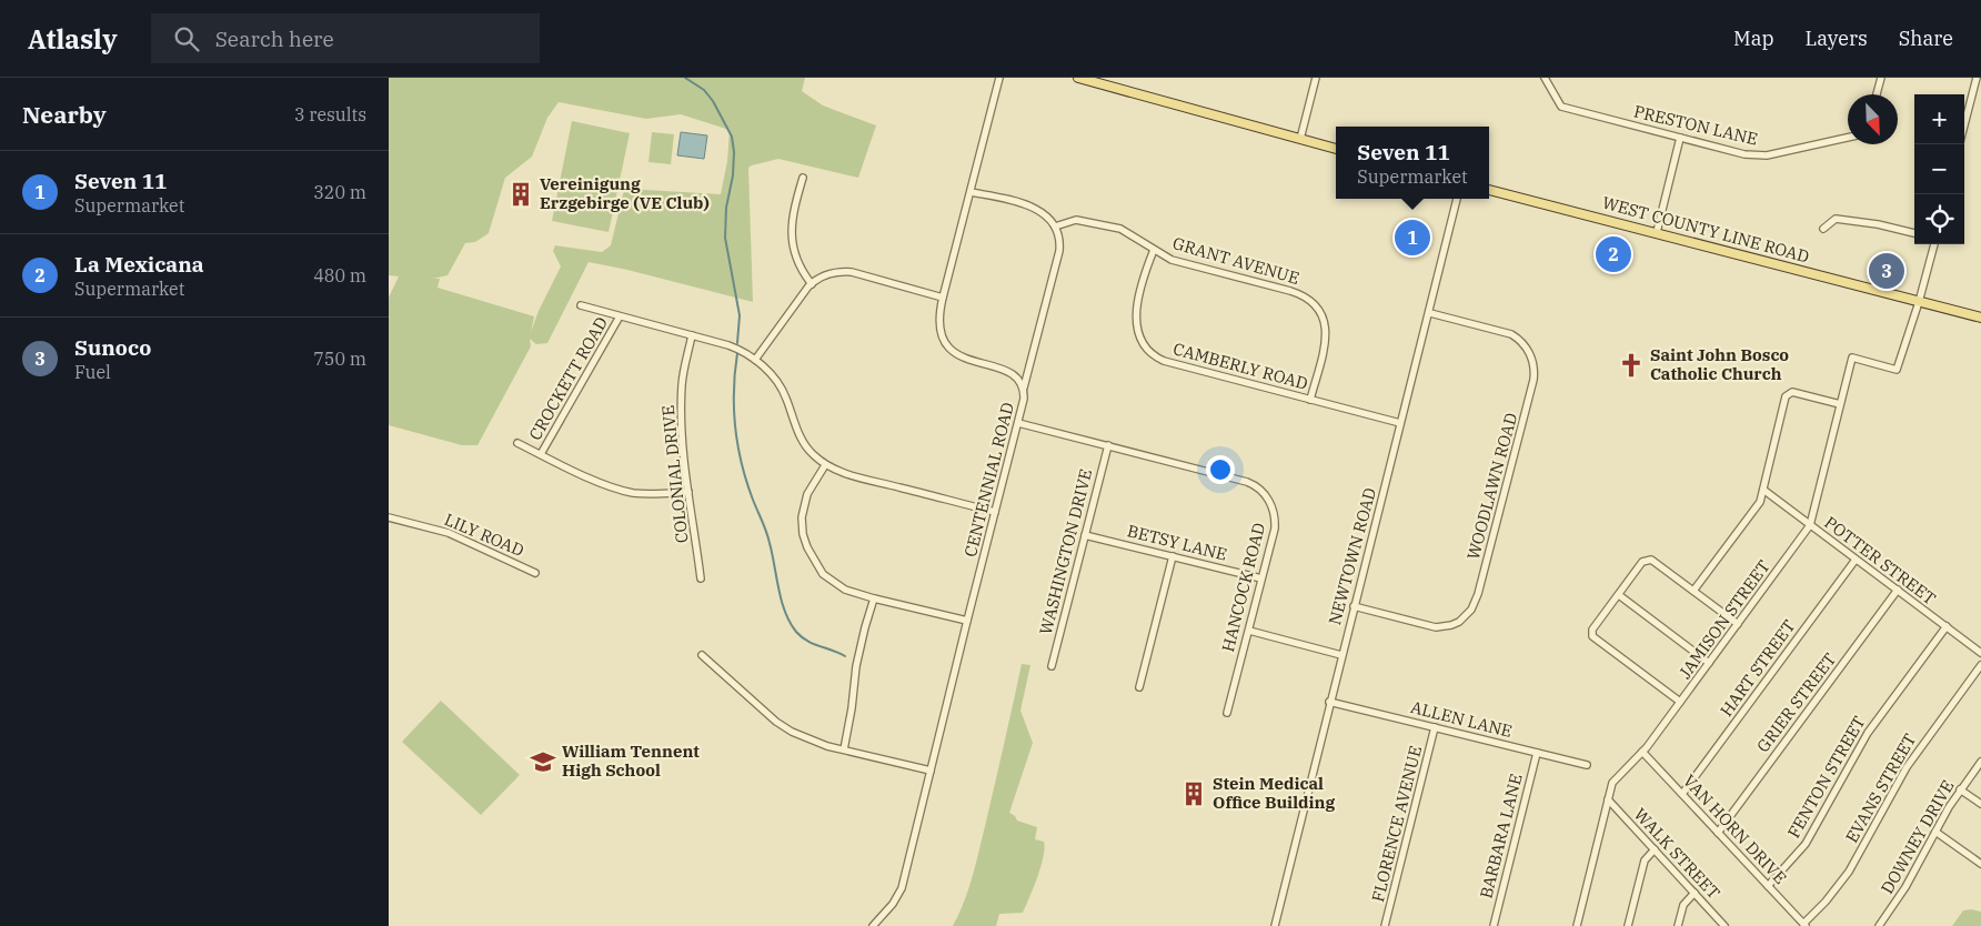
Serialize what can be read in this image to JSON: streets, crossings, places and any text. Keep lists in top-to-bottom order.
{
  "streets": {
    "main road": ["WEST COUNTY LINE ROAD"],
    "street": [
      "PRESTON LANE",
      "GRANT AVENUE",
      "CAMBERLY ROAD",
      "CROCKETT ROAD",
      "COLONIAL DRIVE",
      "CENTENNIAL ROAD",
      "WOODLAWN ROAD",
      "LILY ROAD",
      "BETSY LANE",
      "WASHINGTON DRIVE",
      "NEWTOWN ROAD",
      "POTTER STREET",
      "HANCOCK ROAD",
      "JAMISON STREET",
      "HART STREET",
      "GRIER STREET",
      "ALLEN LANE",
      "FENTON STREET",
      "EVANS STREET",
      "FLORENCE AVENUE",
      "VAN HORN DRIVE",
      "BARBARA LANE",
      "DOWNEY DRIVE",
      "WALK STREET"
    ]
  },
  "crossings": [
    ["WEST COUNTY LINE ROAD", "JAMISON STREET"],
    ["GRANT AVENUE", "CAMBERLY ROAD"],
    ["CAMBERLY ROAD", "NEWTOWN ROAD"],
    ["CENTENNIAL ROAD", "HANCOCK ROAD"],
    ["WOODLAWN ROAD", "NEWTOWN ROAD"],
    ["BETSY LANE", "WASHINGTON DRIVE"],
    ["BETSY LANE", "HANCOCK ROAD"],
    ["WASHINGTON DRIVE", "HANCOCK ROAD"],
    ["NEWTOWN ROAD", "ALLEN LANE"],
    ["POTTER STREET", "JAMISON STREET"],
    ["POTTER STREET", "HART STREET"],
    ["POTTER STREET", "GRIER STREET"],
    ["POTTER STREET", "FENTON STREET"],
    ["JAMISON STREET", "VAN HORN DRIVE"],
    ["JAMISON STREET", "WALK STREET"],
    ["HART STREET", "VAN HORN DRIVE"],
    ["GRIER STREET", "VAN HORN DRIVE"],
    ["ALLEN LANE", "FLORENCE AVENUE"],
    ["ALLEN LANE", "BARBARA LANE"],
    ["FENTON STREET", "VAN HORN DRIVE"],
    ["EVANS STREET", "VAN HORN DRIVE"]
  ],
  "places": {
    "building": ["Vereinigung Erzgebirge (VE Club)", "Stein Medical Office Building"],
    "church": ["Saint John Bosco Catholic Church"],
    "school or university": ["William Tennent High School"]
  },
  "north": "bottom right",
  "page": {
    "header": "Atlasly",
    "search": "Search here",
    "nav": ["Map", "Layers", "Share"],
    "heading": ["Nearby", "3 results"],
    "map_buttons": ["+", "−"],
    "popup": ["Seven 11", "Supermarket"],
    "list": [
      {
        "mark": "1",
        "name": "Seven 11",
        "note": "Supermarket",
        "value": "320 m"
      },
      {
        "mark": "2",
        "name": "La Mexicana",
        "note": "Supermarket",
        "value": "480 m"
      },
      {
        "mark": "3",
        "name": "Sunoco",
        "note": "Fuel",
        "value": "750 m"
      }
    ],
    "pins": ["1", "2", "3"]
  }
}
